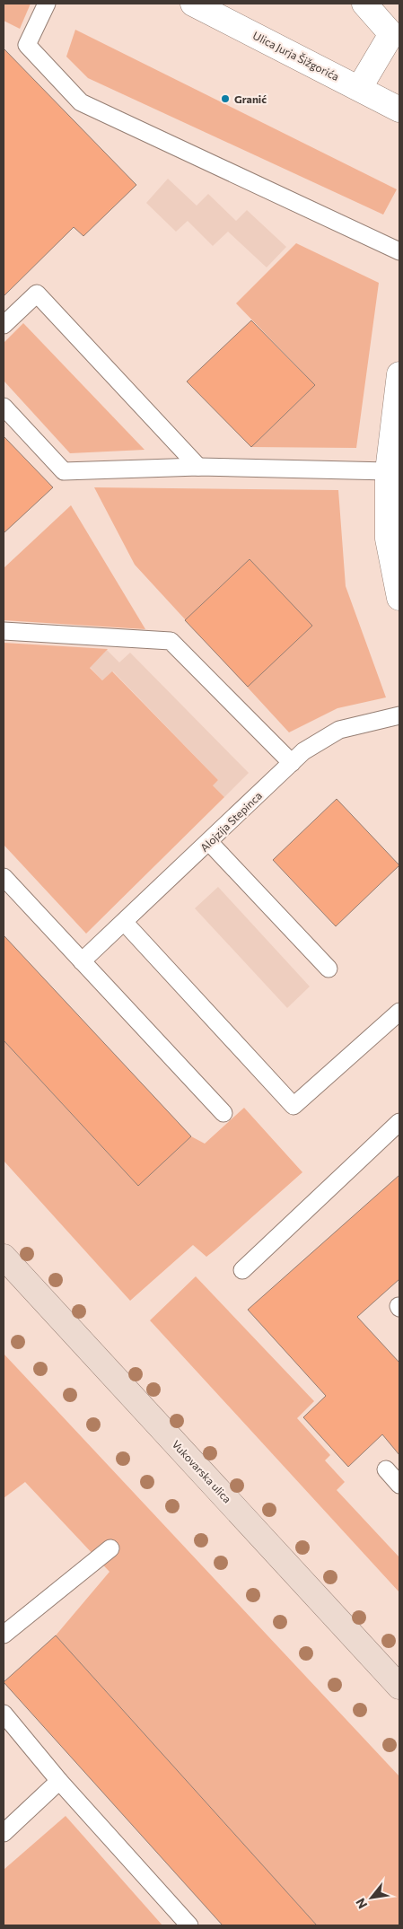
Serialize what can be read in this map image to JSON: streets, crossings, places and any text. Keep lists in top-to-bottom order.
{
  "streets": {
    "street": ["Ulica Jurja Šižgorića", "Vukovarska ulica"],
    "lane": ["Alojzija Stepinca"]
  },
  "places": ["Granić"],
  "north": "bottom left"
}
